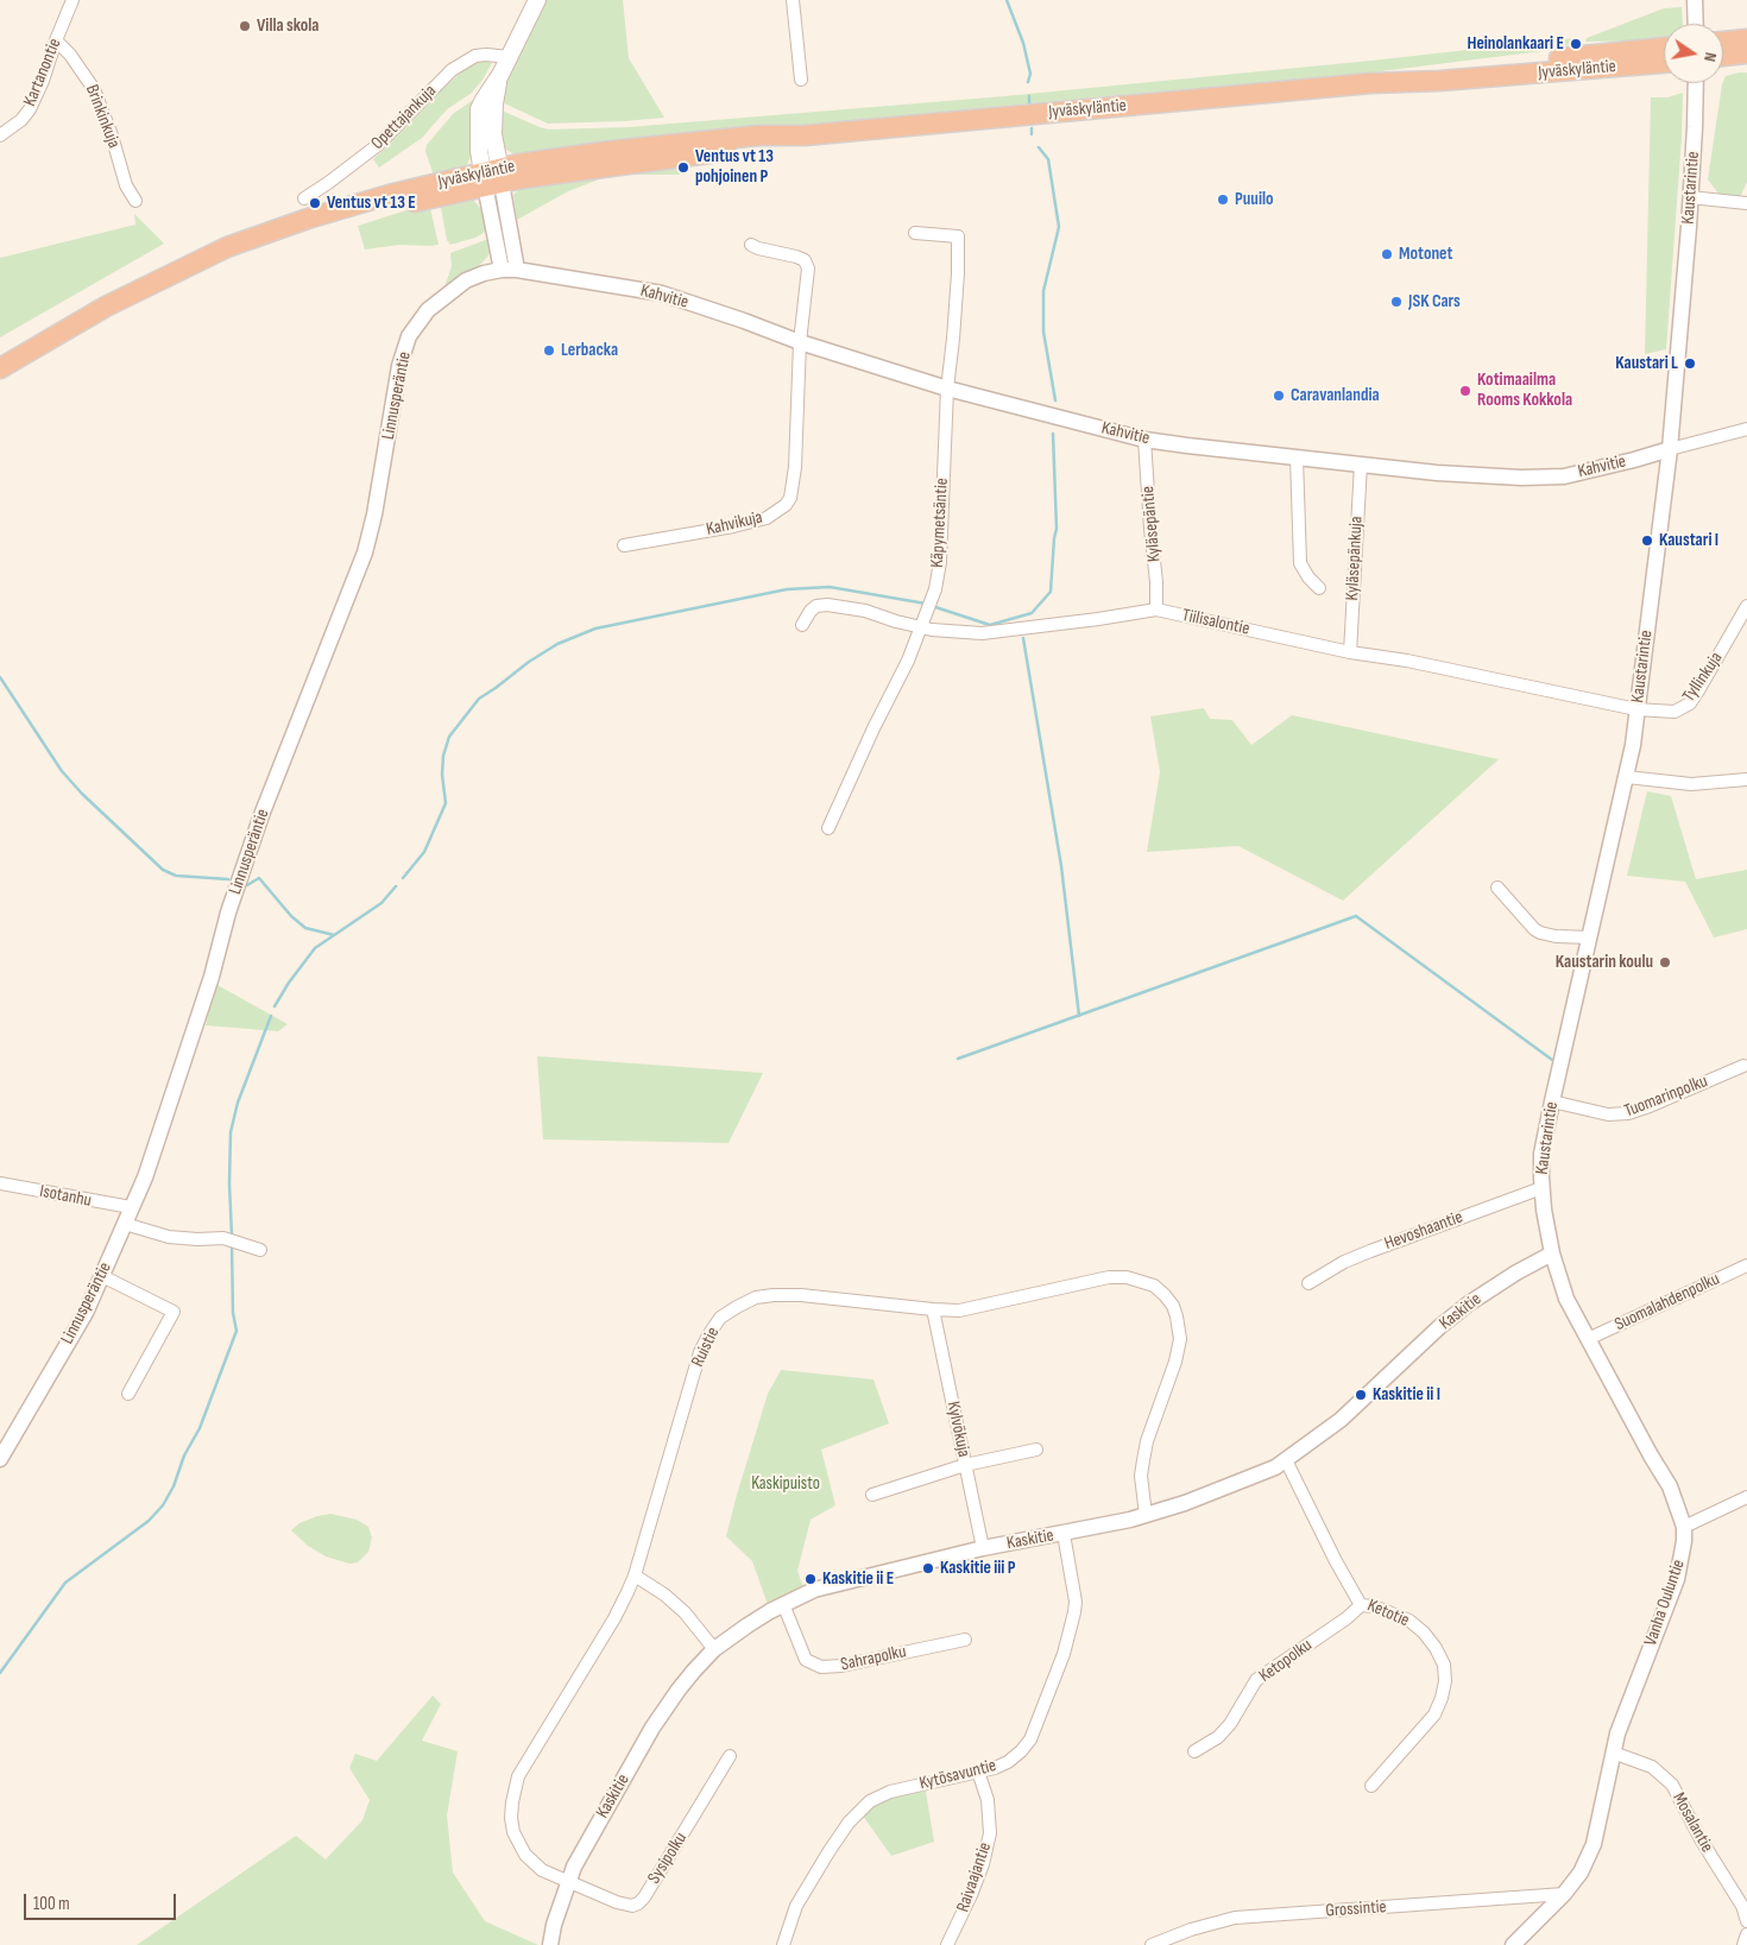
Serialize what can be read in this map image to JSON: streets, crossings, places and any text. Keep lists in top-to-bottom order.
{
  "streets": {
    "highway": ["Jyväskyläntie"],
    "street": [
      "Kartanontie",
      "Brinkinkuja",
      "Opettajankuja",
      "Kaustarintie",
      "Kahvitie",
      "Linnusperäntie",
      "Käpymetsäntie",
      "Kahvikuja",
      "Kyläsepäntie",
      "Kyläsepänkuja",
      "Tiilisalontie",
      "Tyllinkuja",
      "Tuomarinpolku",
      "Isotanhu",
      "Hevoshaantie",
      "Suomalahdenpolku",
      "Kaskitie",
      "Ruistie",
      "Kylvökuja",
      "Vanha Ouluntie",
      "Ketotie",
      "Sahrapolku",
      "Ketopolku",
      "Kytösavuntie",
      "Mosalantie",
      "Sysipolku",
      "Raivaajantie",
      "Grossintie"
    ]
  },
  "crossings": [
    ["Kartanontie", "Brinkinkuja"],
    ["Kaustarintie", "Kahvitie"],
    ["Kaustarintie", "Tiilisalontie"],
    ["Kaustarintie", "Tyllinkuja"],
    ["Kaustarintie", "Tuomarinpolku"],
    ["Kaustarintie", "Hevoshaantie"],
    ["Kaustarintie", "Kaskitie"],
    ["Kaustarintie", "Vanha Ouluntie"],
    ["Kahvitie", "Linnusperäntie"],
    ["Kahvitie", "Käpymetsäntie"],
    ["Kahvitie", "Kahvikuja"],
    ["Kahvitie", "Kyläsepäntie"],
    ["Kahvitie", "Kyläsepänkuja"],
    ["Linnusperäntie", "Isotanhu"],
    ["Käpymetsäntie", "Tiilisalontie"],
    ["Kyläsepäntie", "Tiilisalontie"],
    ["Kyläsepänkuja", "Tiilisalontie"],
    ["Tiilisalontie", "Tyllinkuja"],
    ["Suomalahdenpolku", "Vanha Ouluntie"],
    ["Kaskitie", "Ruistie"],
    ["Kaskitie", "Kylvökuja"],
    ["Kaskitie", "Vanha Ouluntie"],
    ["Kaskitie", "Ketotie"],
    ["Kaskitie", "Sahrapolku"],
    ["Kaskitie", "Kytösavuntie"],
    ["Kaskitie", "Sysipolku"],
    ["Ruistie", "Kylvökuja"],
    ["Ruistie", "Sysipolku"],
    ["Vanha Ouluntie", "Mosalantie"],
    ["Vanha Ouluntie", "Grossintie"],
    ["Ketotie", "Ketopolku"],
    ["Kytösavuntie", "Raivaajantie"]
  ],
  "parks": ["Kaskipuisto"],
  "places": [
    "Villa skola",
    "Heinolankaari E",
    "Ventus vt 13 pohjoinen P",
    "Puuilo",
    "Ventus vt 13 E",
    "Motonet",
    "JSK Cars",
    "Lerbacka",
    "Kaustari L",
    "Kotimaailma Rooms Kokkola",
    "Caravanlandia",
    "Kaustari I",
    "Kaustarin koulu",
    "Kaskitie ii I",
    "Kaskitie iii P",
    "Kaskitie ii E"
  ],
  "scale_bar": "100 m",
  "north": "right"
}
